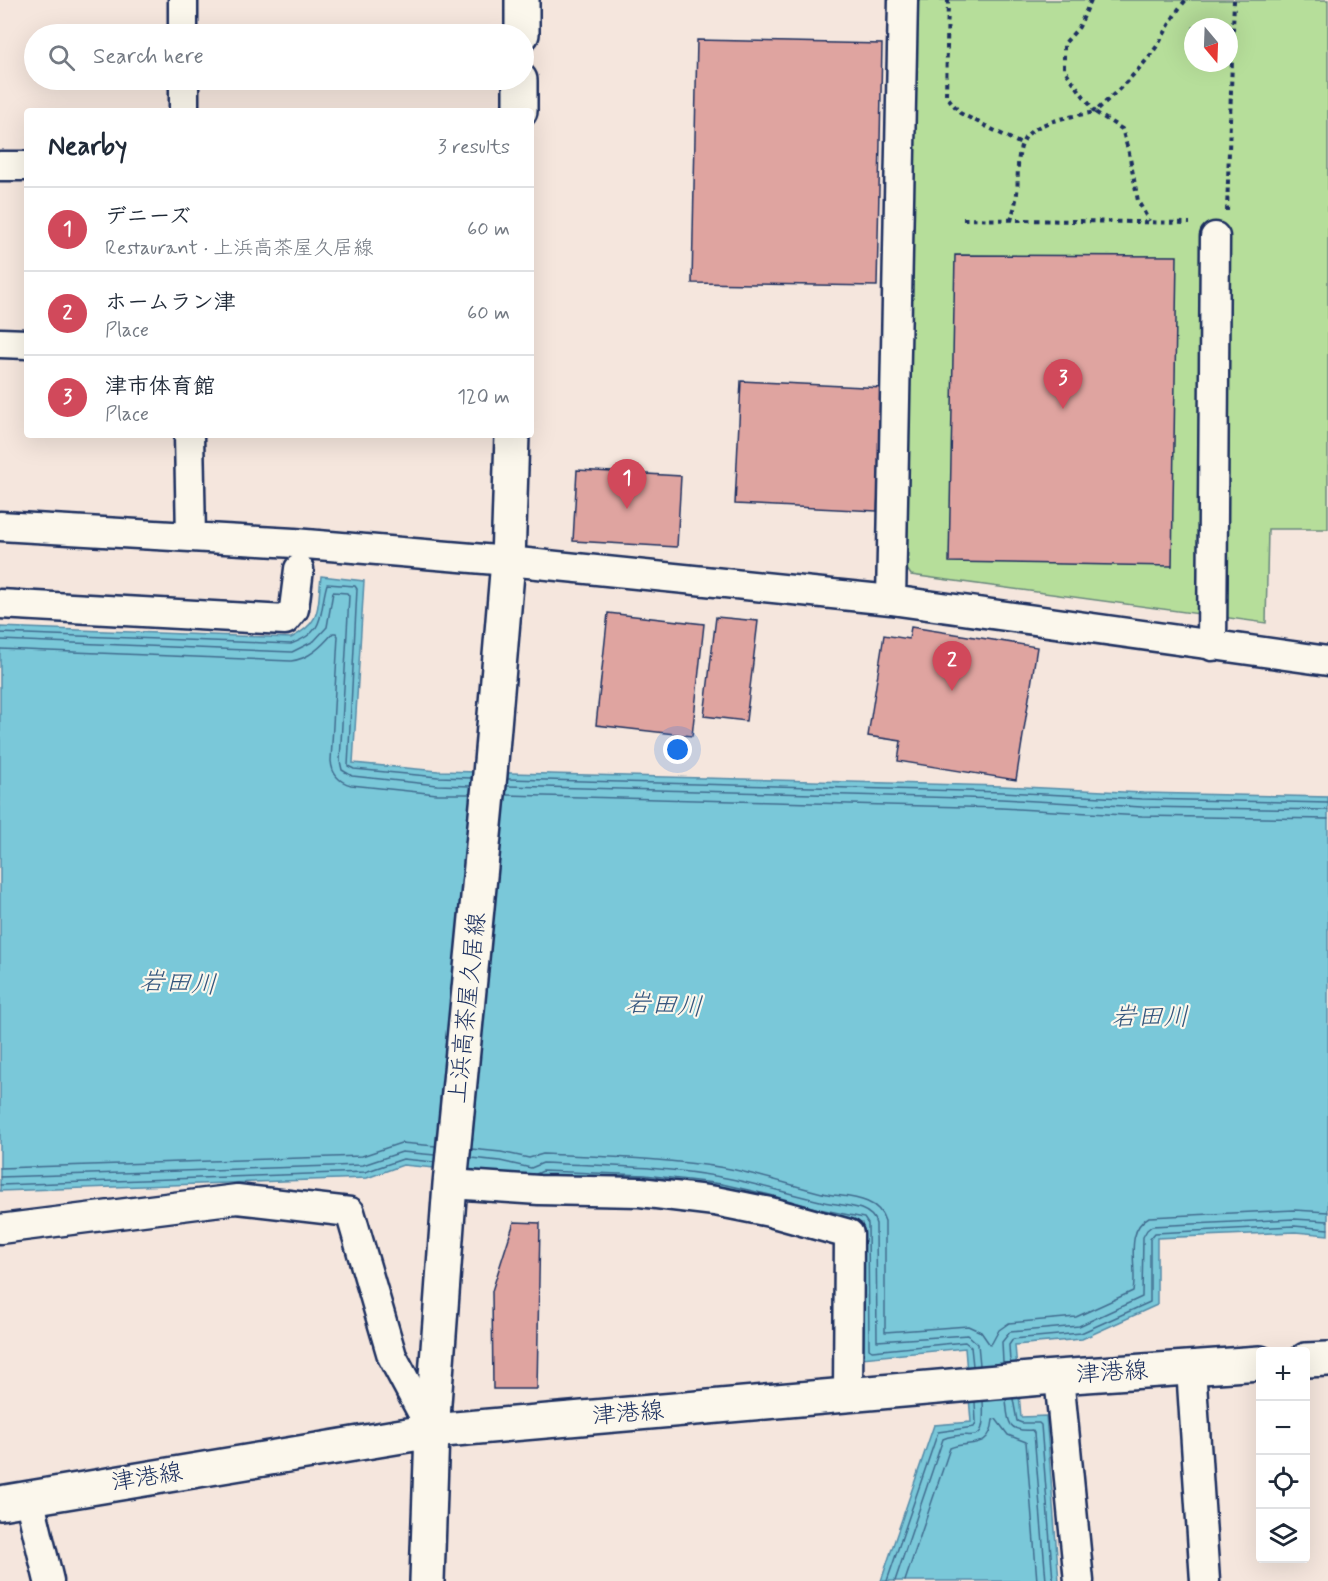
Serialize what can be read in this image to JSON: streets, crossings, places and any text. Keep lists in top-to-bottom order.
{
  "streets": {
    "main road": ["上浜高茶屋久居線", "津港線"]
  },
  "crossings": [
    ["上浜高茶屋久居線", "津港線"]
  ],
  "water": ["岩田川"],
  "north": "bottom",
  "page": {
    "search": "Search here",
    "heading": ["Nearby", "3 results"],
    "list": [
      {
        "mark": "1",
        "name": "デニーズ",
        "note": "Restaurant · 上浜高茶屋久居線",
        "value": "60 m"
      },
      {
        "mark": "2",
        "name": "ホームラン津",
        "note": "Place",
        "value": "60 m"
      },
      {
        "mark": "3",
        "name": "津市体育館",
        "note": "Place",
        "value": "120 m"
      }
    ],
    "pins": ["3", "1", "2"],
    "map_buttons": ["+", "−"]
  }
}
